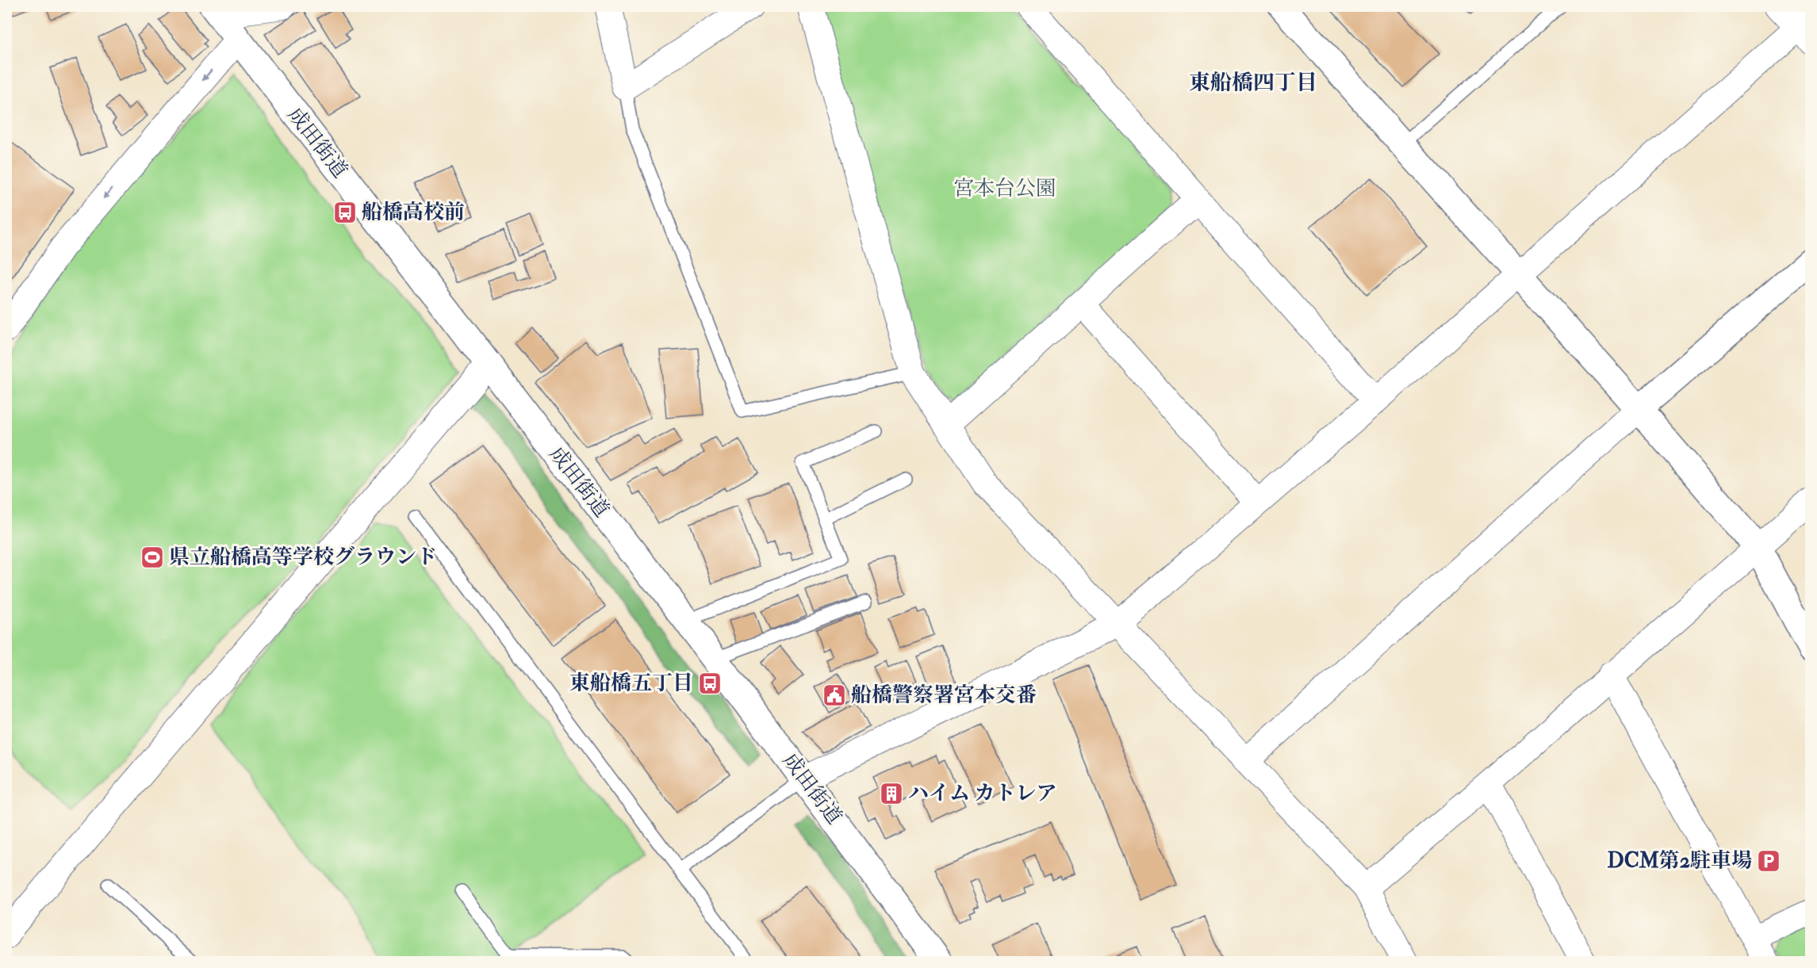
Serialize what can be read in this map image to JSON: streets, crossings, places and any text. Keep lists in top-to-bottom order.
{
  "streets": {
    "street": ["成田街道"]
  },
  "districts": ["東船橋四丁目"],
  "parks": ["宮本台公園"],
  "places": {
    "bus stop": ["船橋高校前", "東船橋五丁目"],
    "sports": ["県立船橋高等学校グラウンド"],
    "public building": ["船橋警察署宮本交番"],
    "building": ["ハイム カトレア"],
    "parking": ["DCM第2駐車場"]
  }
}
